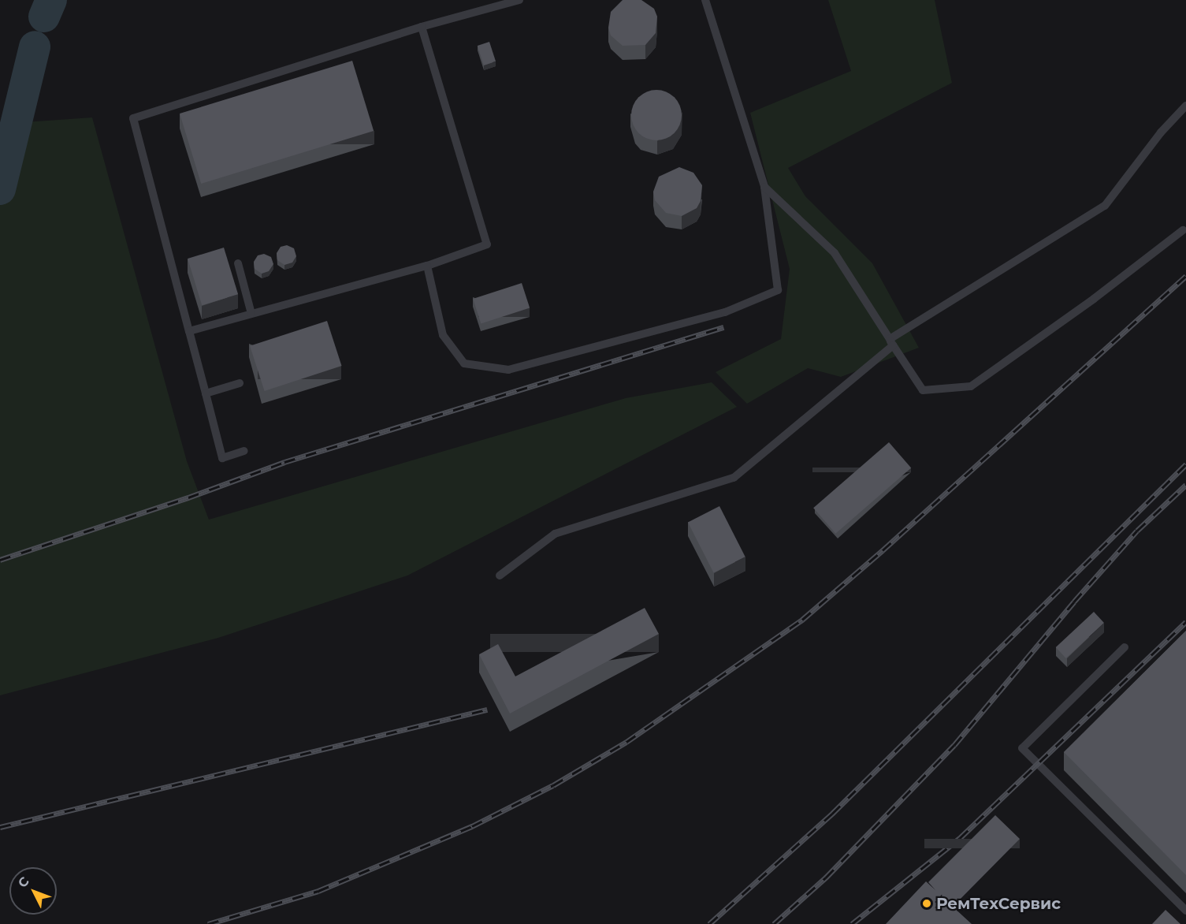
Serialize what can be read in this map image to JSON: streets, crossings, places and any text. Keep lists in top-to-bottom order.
{
  "places": ["РемТехСервис"],
  "north": "top left"
}
